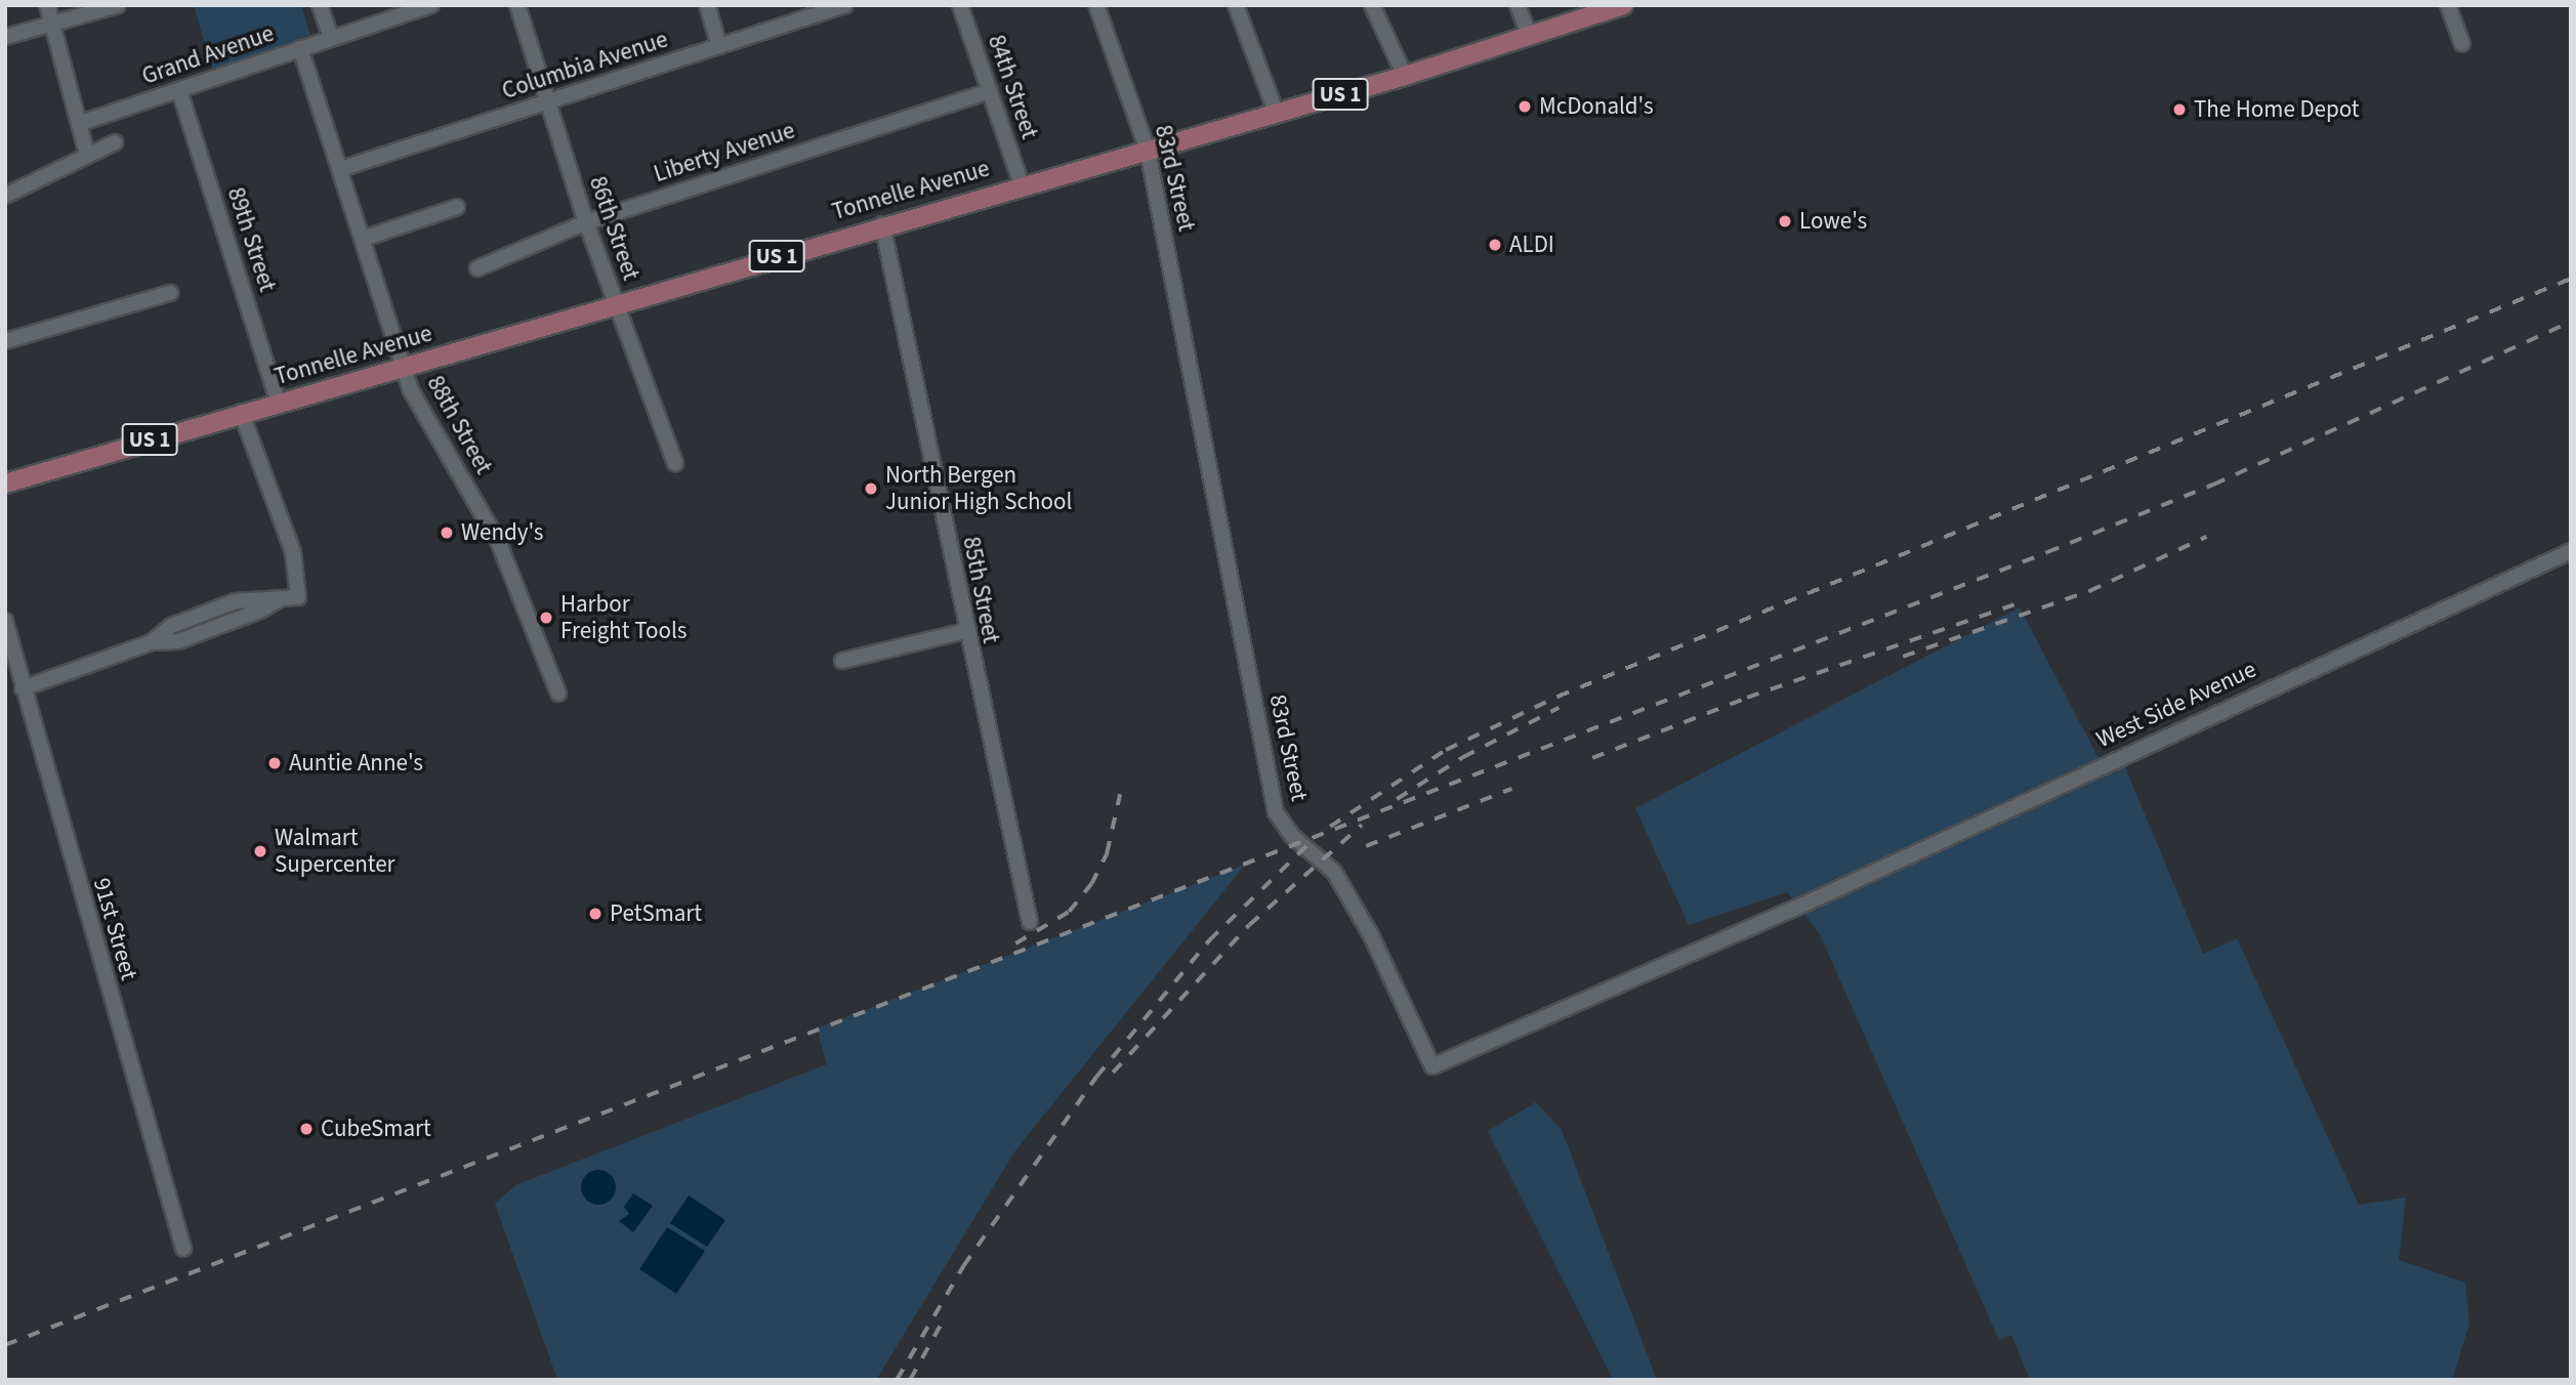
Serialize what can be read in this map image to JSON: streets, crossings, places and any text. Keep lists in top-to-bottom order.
{
  "streets": {
    "main road": ["US 1", "Tonnelle Avenue"],
    "street": [
      "Grand Avenue",
      "Columbia Avenue",
      "84th Street",
      "Liberty Avenue",
      "83rd Street",
      "86th Street",
      "89th Street",
      "88th Street",
      "85th Street",
      "West Side Avenue",
      "91st Street"
    ]
  },
  "crossings": [
    ["Grand Avenue", "89th Street"],
    ["Grand Avenue", "88th Street"],
    ["Columbia Avenue", "86th Street"],
    ["Columbia Avenue", "88th Street"],
    ["84th Street", "Liberty Avenue"],
    ["84th Street", "Tonnelle Avenue"],
    ["Liberty Avenue", "86th Street"],
    ["83rd Street", "Tonnelle Avenue"],
    ["83rd Street", "West Side Avenue"],
    ["Tonnelle Avenue", "86th Street"],
    ["Tonnelle Avenue", "89th Street"],
    ["Tonnelle Avenue", "88th Street"],
    ["Tonnelle Avenue", "85th Street"]
  ],
  "places": [
    "McDonald's",
    "The Home Depot",
    "Lowe's",
    "ALDI",
    "North Bergen Junior High School",
    "Wendy's",
    "Harbor Freight Tools",
    "Auntie Anne's",
    "Walmart Supercenter",
    "PetSmart",
    "CubeSmart"
  ]
}
